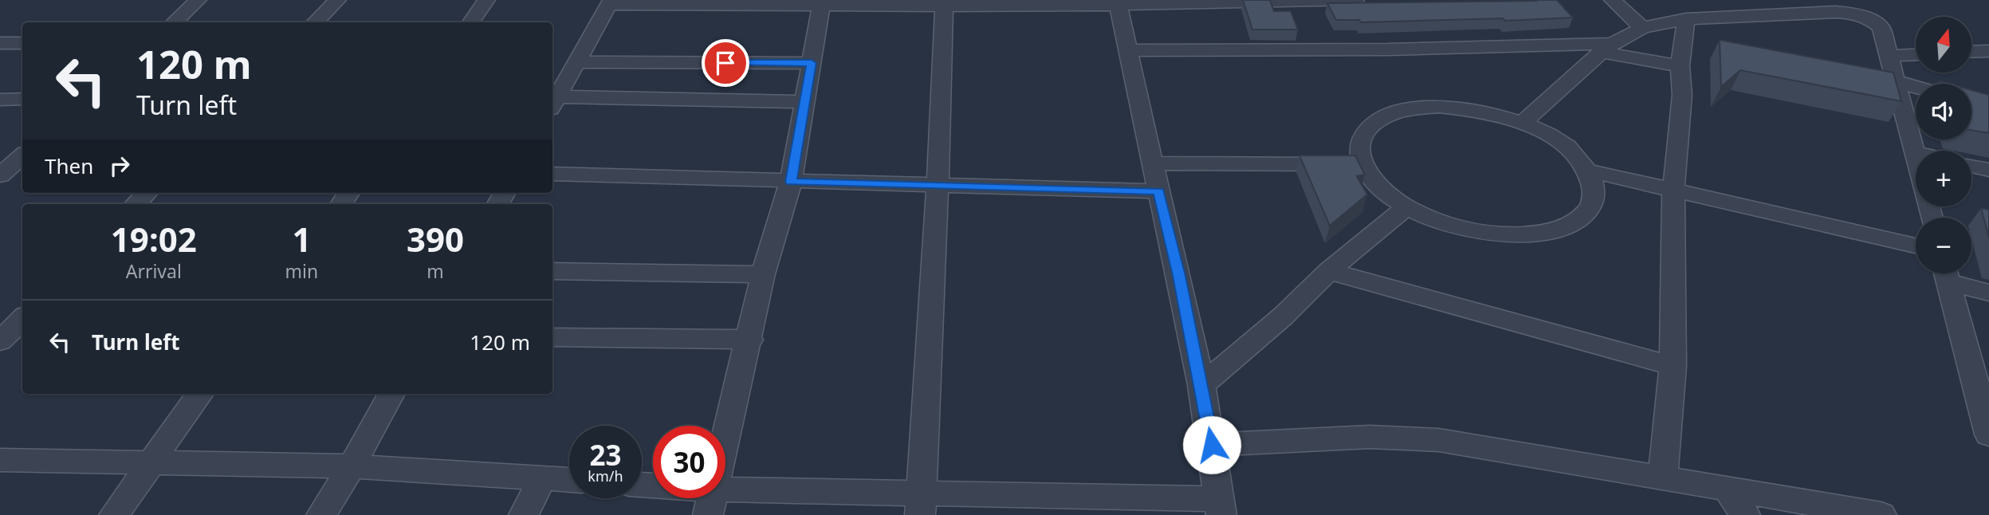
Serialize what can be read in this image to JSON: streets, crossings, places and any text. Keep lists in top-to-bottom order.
{
  "north": "top",
  "page": {
    "map_buttons": ["+", "−"],
    "turn": ["120 m", "Turn left"],
    "then": "Then",
    "eta": [
      "19:02",
      "Arrival",
      "1",
      "min",
      "390",
      "m"
    ],
    "list": [
      {
        "name": "Turn left",
        "value": "120 m"
      }
    ],
    "speed": "23 km/h",
    "limit": "30"
  }
}
